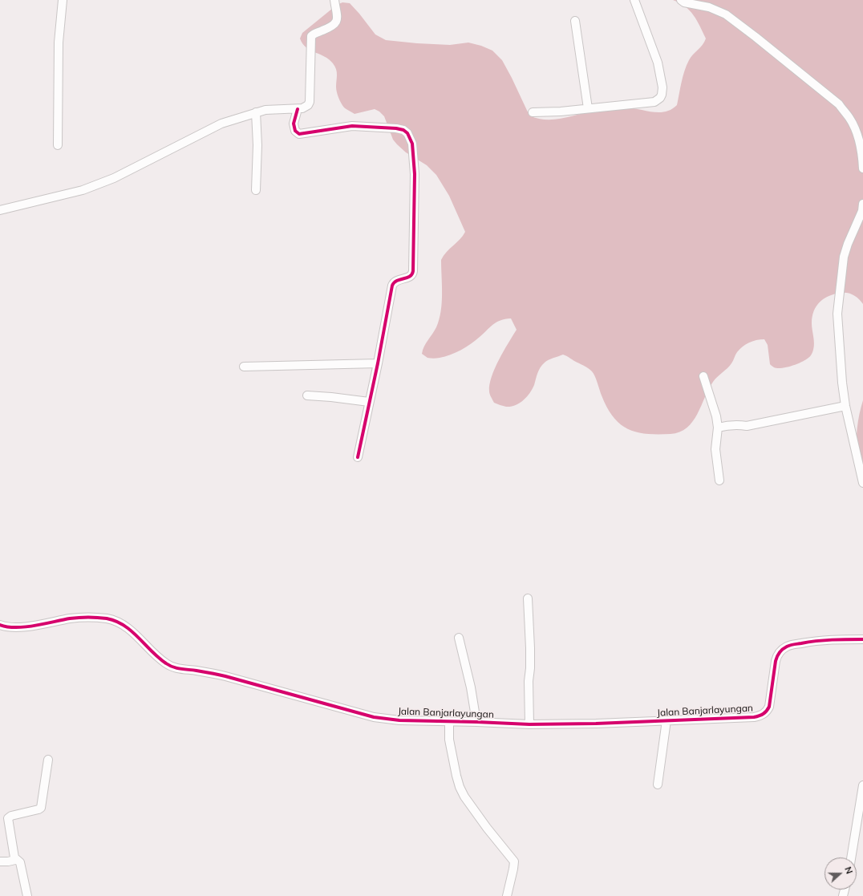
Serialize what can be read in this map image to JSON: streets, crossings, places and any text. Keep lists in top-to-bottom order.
{
  "streets": {
    "street": ["Jalan Banjarlayungan"]
  },
  "north": "right"
}
